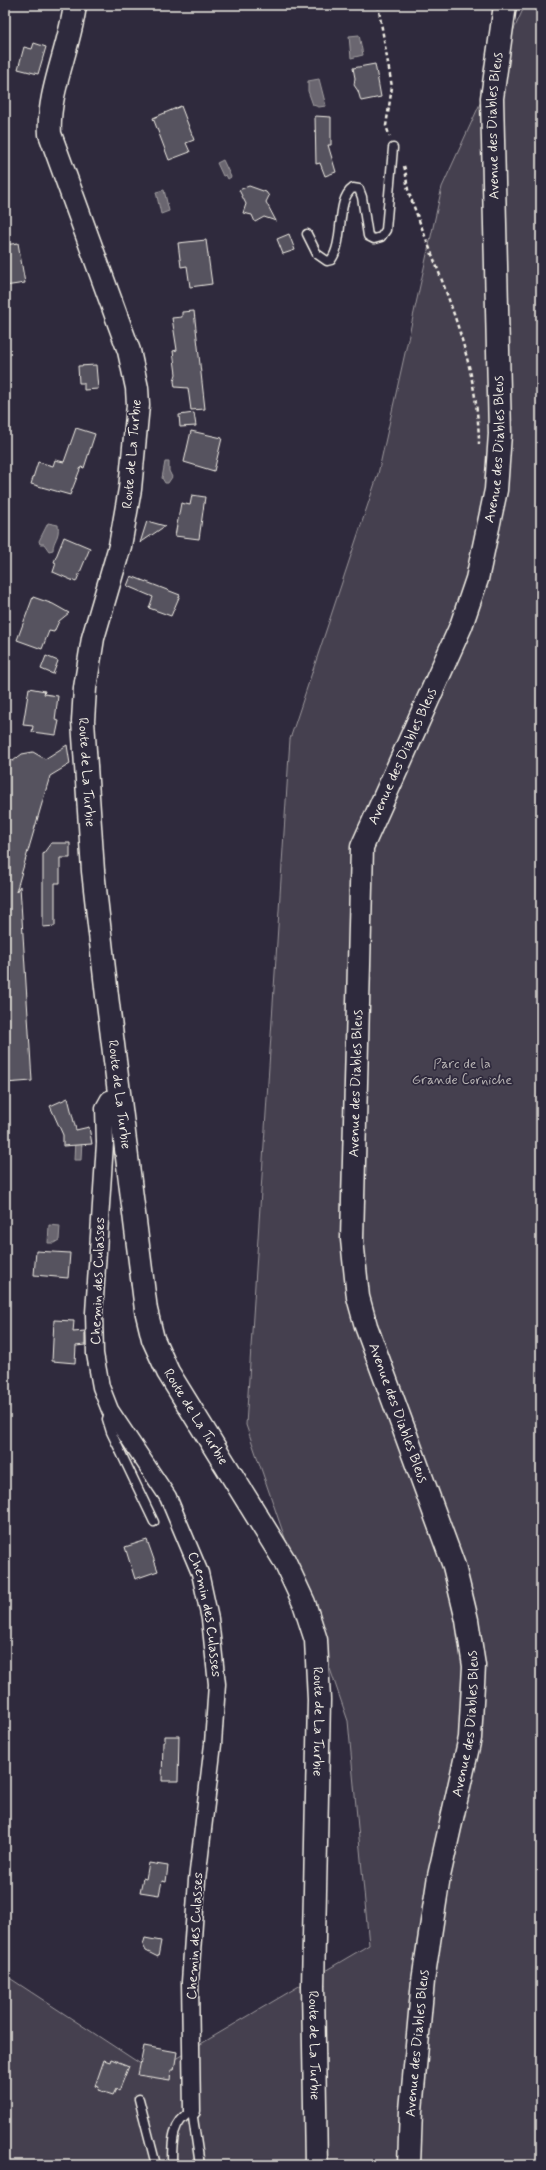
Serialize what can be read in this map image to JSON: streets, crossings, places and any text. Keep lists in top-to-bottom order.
{
  "streets": {
    "main road": ["Avenue des Diables Bleus", "Route de La Turbie"],
    "street": ["Chemin des Culasses"]
  },
  "crossings": [
    ["Route de La Turbie", "Chemin des Culasses"]
  ],
  "parks": ["Parc de la Grande Corniche"]
}
